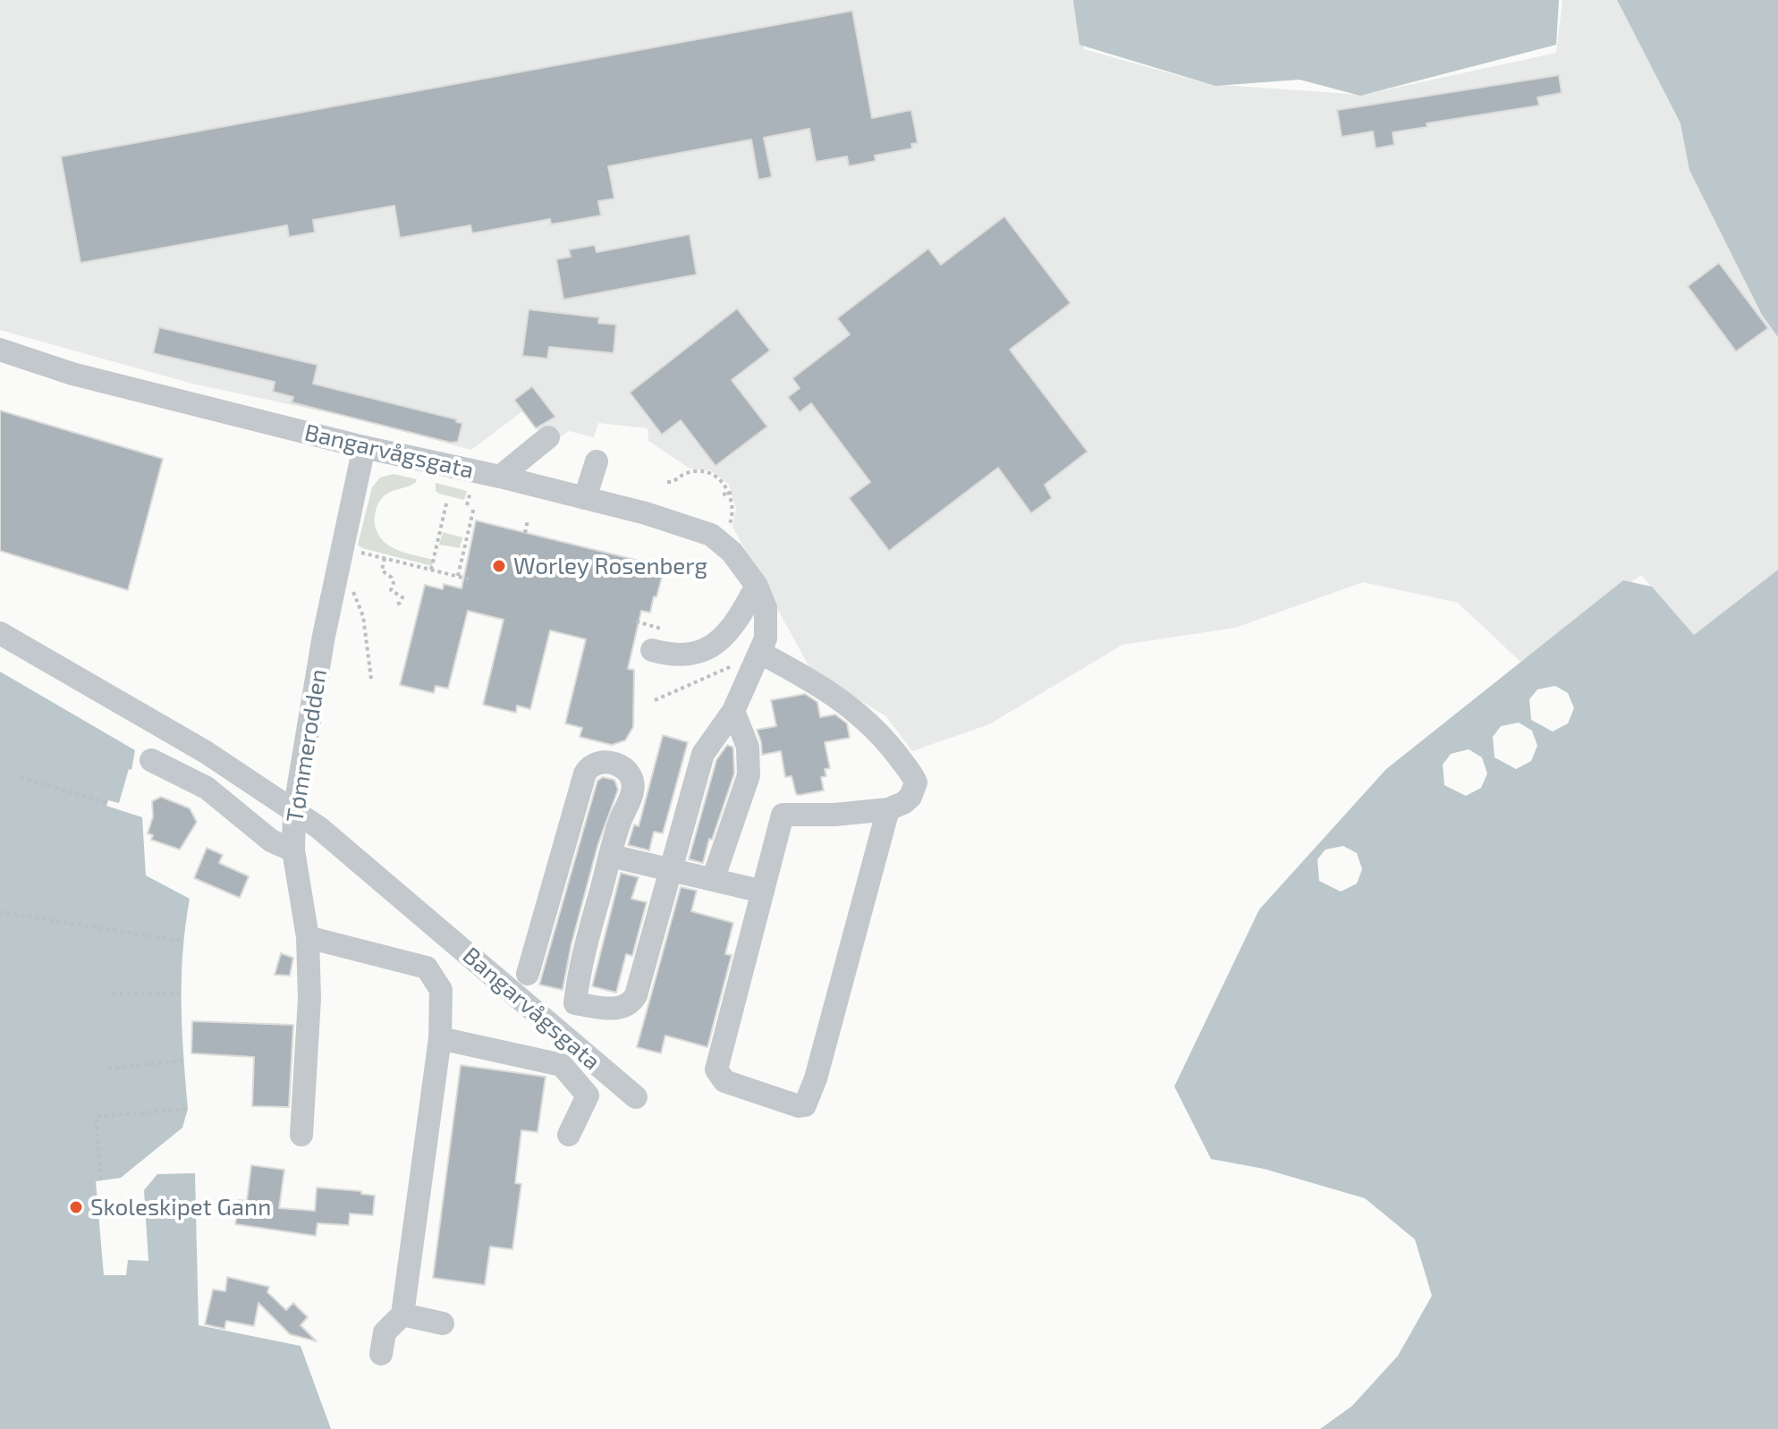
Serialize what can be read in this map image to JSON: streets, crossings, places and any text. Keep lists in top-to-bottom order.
{
  "streets": {
    "street": ["Bangarvågsgata", "Tømmerodden"]
  },
  "crossings": [
    ["Bangarvågsgata", "Tømmerodden"]
  ],
  "places": ["Worley Rosenberg", "Skoleskipet Gann"]
}
